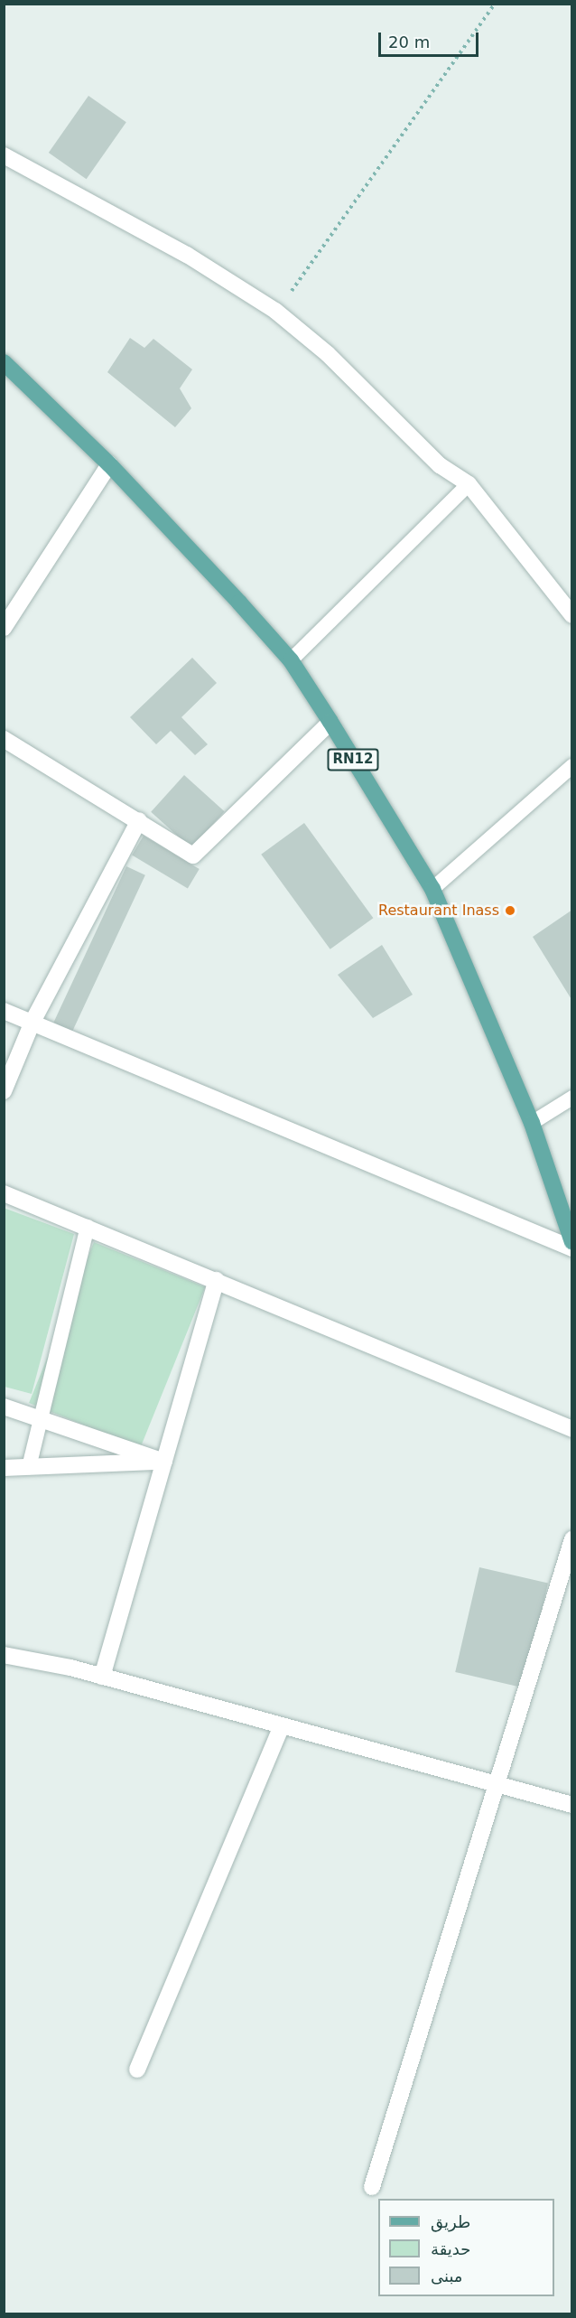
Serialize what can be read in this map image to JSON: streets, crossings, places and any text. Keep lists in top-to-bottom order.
{
  "streets": {
    "main road": ["RN12"]
  },
  "places": ["Restaurant Inass"],
  "legend": ["طريق", "حديقة", "مبنى"],
  "scale_bar": "20 m"
}
